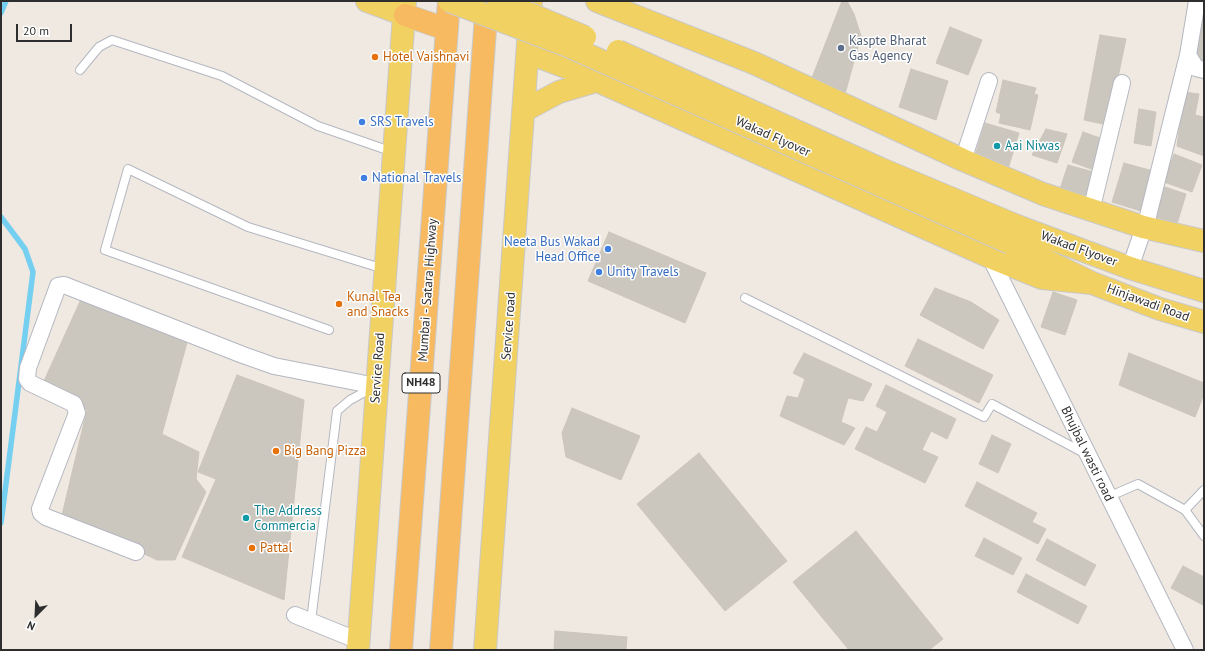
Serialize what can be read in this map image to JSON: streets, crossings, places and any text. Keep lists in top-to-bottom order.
{
  "streets": {
    "highway": ["Mumbai - Satara Highway", "NH48"],
    "main road": [
      "Wakad Flyover",
      "Hinjawadi Road",
      "Service road",
      "Service Road"
    ],
    "street": ["Bhujbal wasti road"]
  },
  "crossings": [
    ["Wakad Flyover", "Mumbai - Satara Highway"],
    ["Wakad Flyover", "Hinjawadi Road"]
  ],
  "places": [
    "Kaspte Bharat Gas Agency",
    "Hotel Vaishnavi",
    "SRS Travels",
    "Aai Niwas",
    "National Travels",
    "Neeta Bus Wakad Head Office",
    "Unity Travels",
    "Kunal Tea and Snacks",
    "Big Bang Pizza",
    "The Address Commercia",
    "Pattal"
  ],
  "scale_bar": "20 m",
  "north": "bottom left"
}
